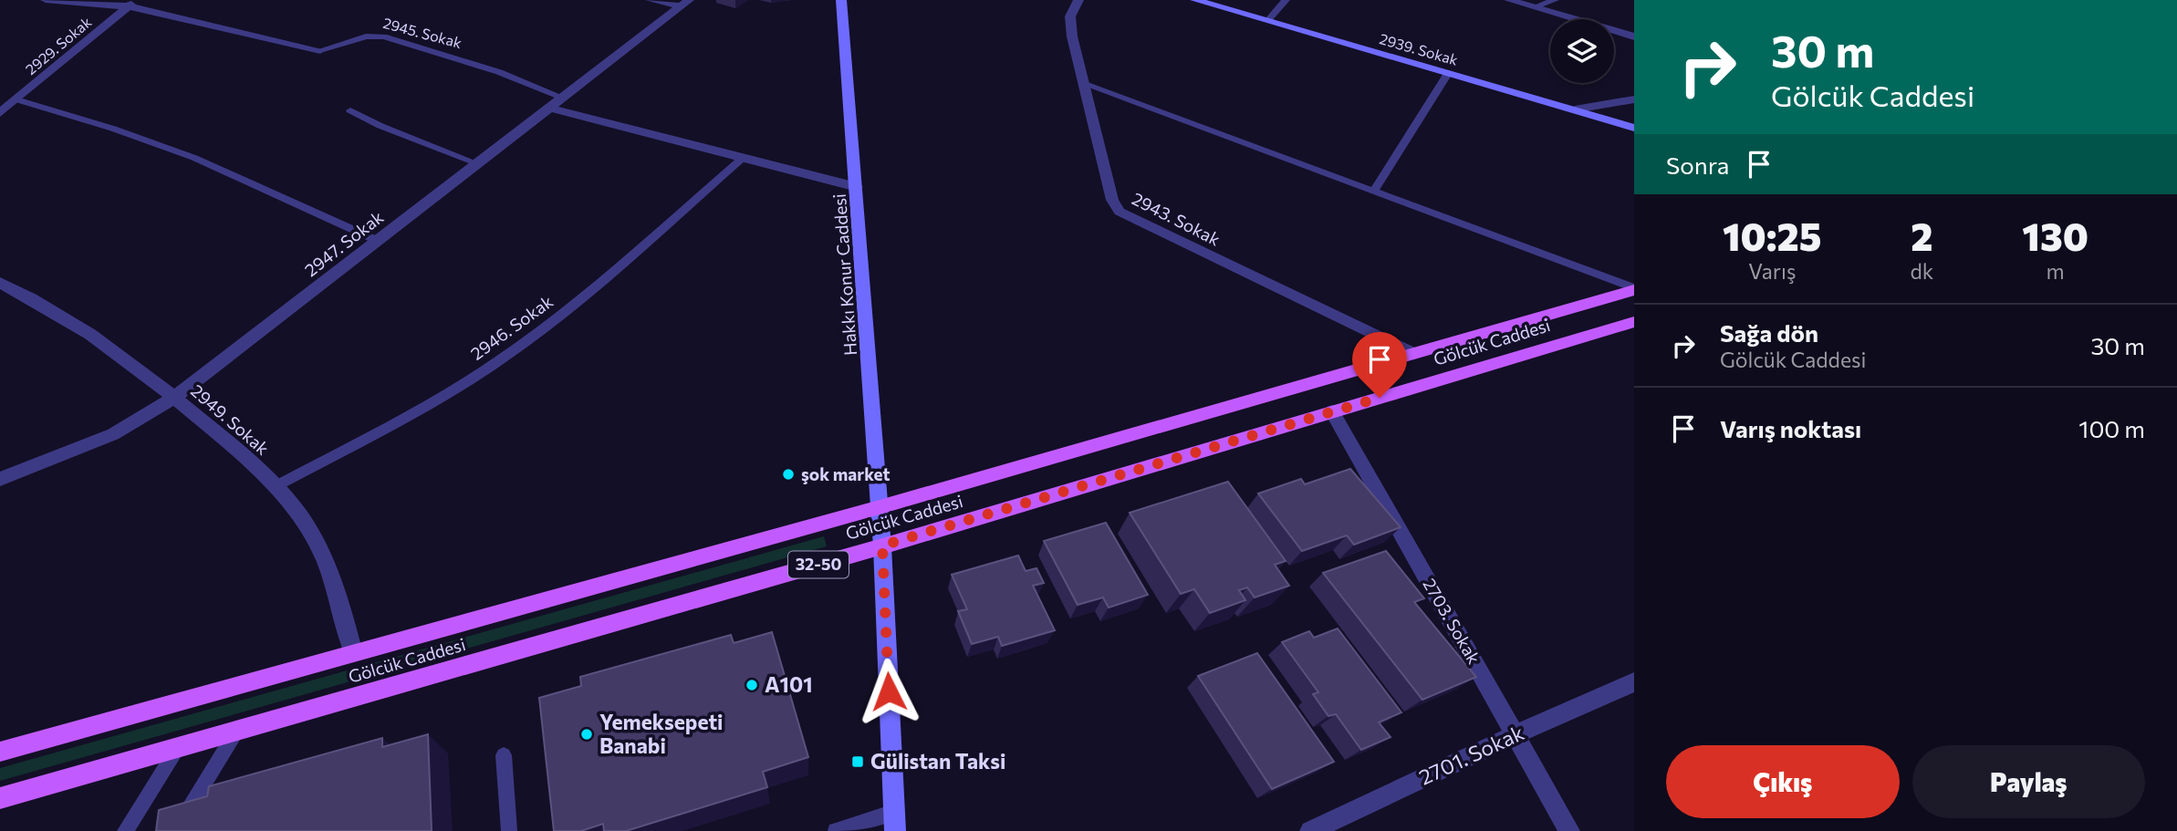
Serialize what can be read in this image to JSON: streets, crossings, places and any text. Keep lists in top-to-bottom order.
{
  "streets": {
    "main road": ["Gölcük Caddesi", "32-50"],
    "street": [
      "2945. Sokak",
      "2929. Sokak",
      "2939. Sokak",
      "2943. Sokak",
      "2947. Sokak",
      "Hakkı Konur Caddesi",
      "2949. Sokak",
      "2703. Sokak",
      "2701. Sokak"
    ],
    "lane": ["2946. Sokak"]
  },
  "crossings": [
    ["2945. Sokak", "2929. Sokak"],
    ["2945. Sokak", "2947. Sokak"],
    ["2943. Sokak", "Gölcük Caddesi"],
    ["2947. Sokak", "2949. Sokak"],
    ["Hakkı Konur Caddesi", "Gölcük Caddesi"],
    ["2946. Sokak", "2949. Sokak"],
    ["Gölcük Caddesi", "2949. Sokak"],
    ["Gölcük Caddesi", "2703. Sokak"],
    ["2703. Sokak", "2701. Sokak"]
  ],
  "places": {
    "other": ["şok market", "A101", "Yemeksepeti Banabi"],
    "transit": ["Gülistan Taksi"]
  },
  "page": {
    "turn": ["30 m", "Gölcük Caddesi"],
    "then": "Sonra",
    "eta": [
      "10:25",
      "Varış",
      "2",
      "dk",
      "130",
      "m"
    ],
    "list": [
      {
        "name": "Sağa dön",
        "note": "Gölcük Caddesi",
        "value": "30 m"
      },
      {
        "name": "Varış noktası",
        "value": "100 m"
      }
    ],
    "buttons": ["Çıkış", "Paylaş"]
  }
}
